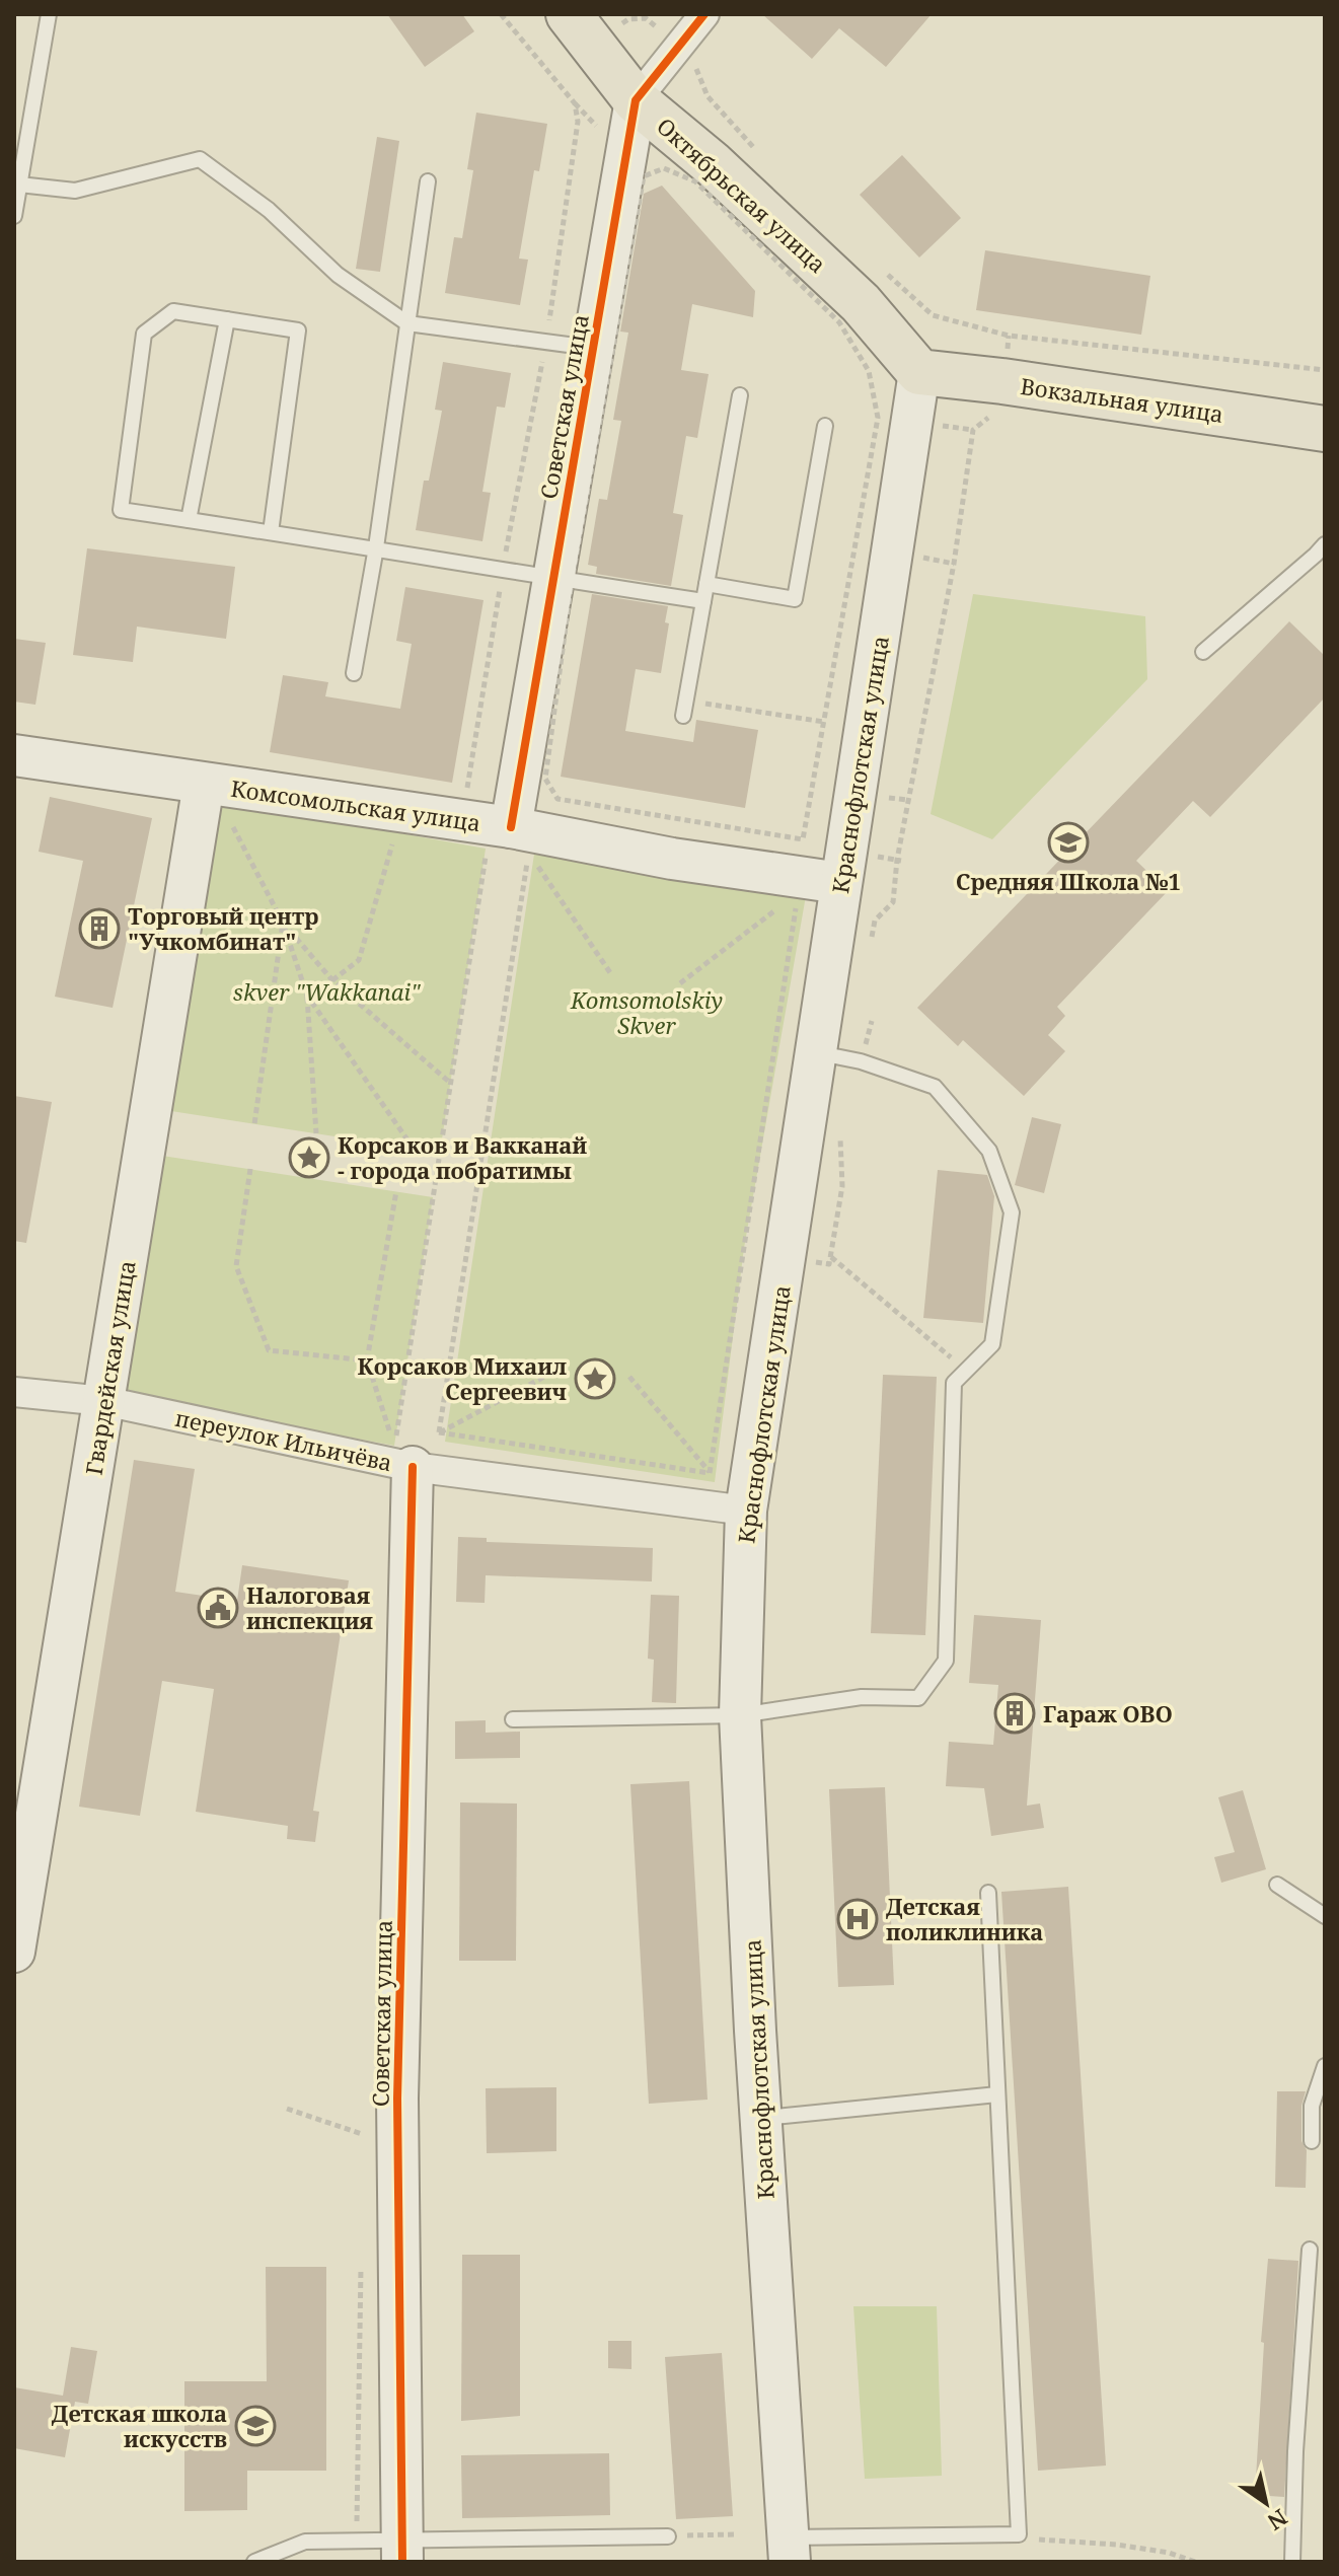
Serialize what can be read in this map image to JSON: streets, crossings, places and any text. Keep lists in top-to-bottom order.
{
  "streets": {
    "main road": [
      "Октябрьская улица",
      "Вокзальная улица",
      "Советская улица",
      "Краснофлотская улица",
      "Комсомольская улица",
      "Гвардейская улица"
    ],
    "street": ["переулок Ильичёва"]
  },
  "crossings": [
    ["Октябрьская улица", "Вокзальная улица"],
    ["Октябрьская улица", "Советская улица"],
    ["Октябрьская улица", "Краснофлотская улица"],
    ["Вокзальная улица", "Краснофлотская улица"],
    ["Советская улица", "Комсомольская улица"],
    ["Советская улица", "переулок Ильичёва"],
    ["Краснофлотская улица", "Комсомольская улица"],
    ["Краснофлотская улица", "переулок Ильичёва"],
    ["Комсомольская улица", "Гвардейская улица"],
    ["Гвардейская улица", "переулок Ильичёва"]
  ],
  "parks": ["skver \"Wakkanai\"", "Komsomolskiy Skver"],
  "places": {
    "school or university": ["Средняя Школа №1", "Детская школа искусств"],
    "building": ["Торговый центр \"Учкомбинат\"", "Гараж ОВО"],
    "place": ["Корсаков и Вакканай - города побратимы", "Корсаков Михаил Сергеевич"],
    "public building": ["Налоговая инспекция"],
    "hospital": ["Детская поликлиника"]
  },
  "north": "bottom right"
}
